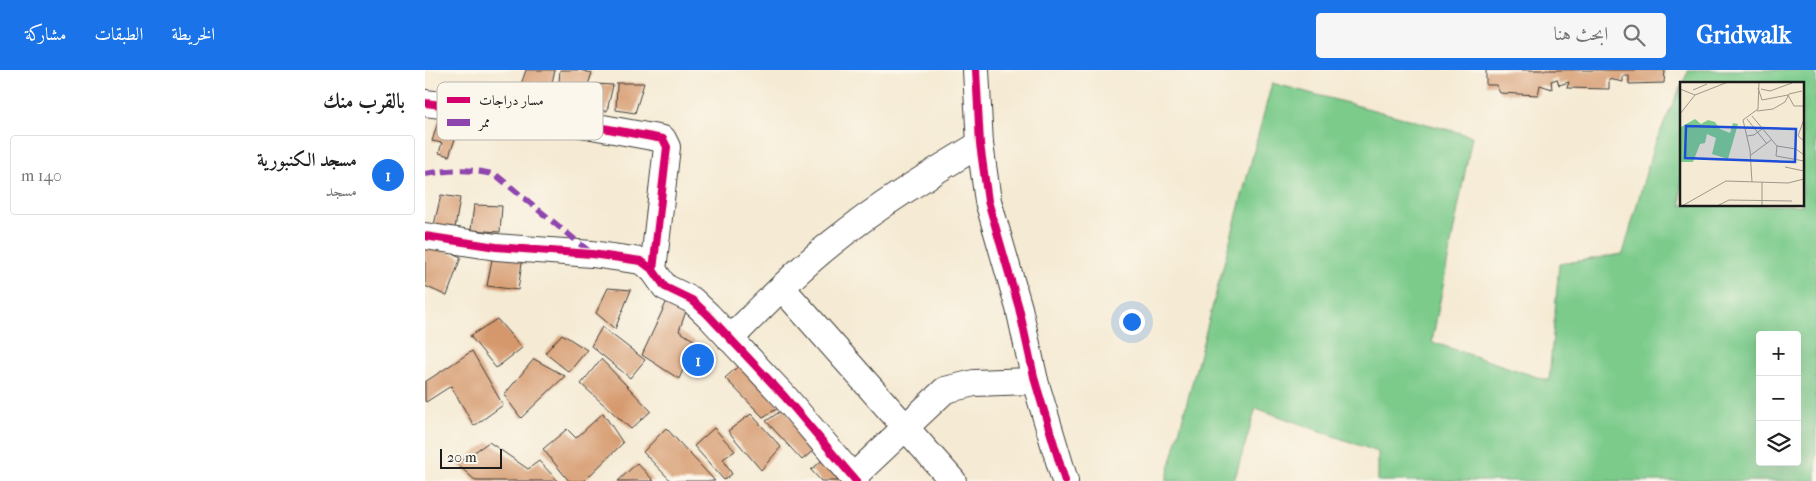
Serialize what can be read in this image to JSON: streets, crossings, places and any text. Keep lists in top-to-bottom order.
{
  "legend": ["مسار دراجات", "ممر"],
  "scale_bar": "20 m",
  "page": {
    "header": "Gridwalk",
    "search": "ابحث هنا",
    "nav": ["الخريطة", "الطبقات", "مشاركة"],
    "heading": "بالقرب منك",
    "list": [
      {
        "mark": "1",
        "name": "مسجد الكنبورية",
        "note": "مسجد",
        "value": "140 m"
      }
    ],
    "map_buttons": ["+", "−"],
    "pins": "1",
    "scale": "20 m"
  }
}
